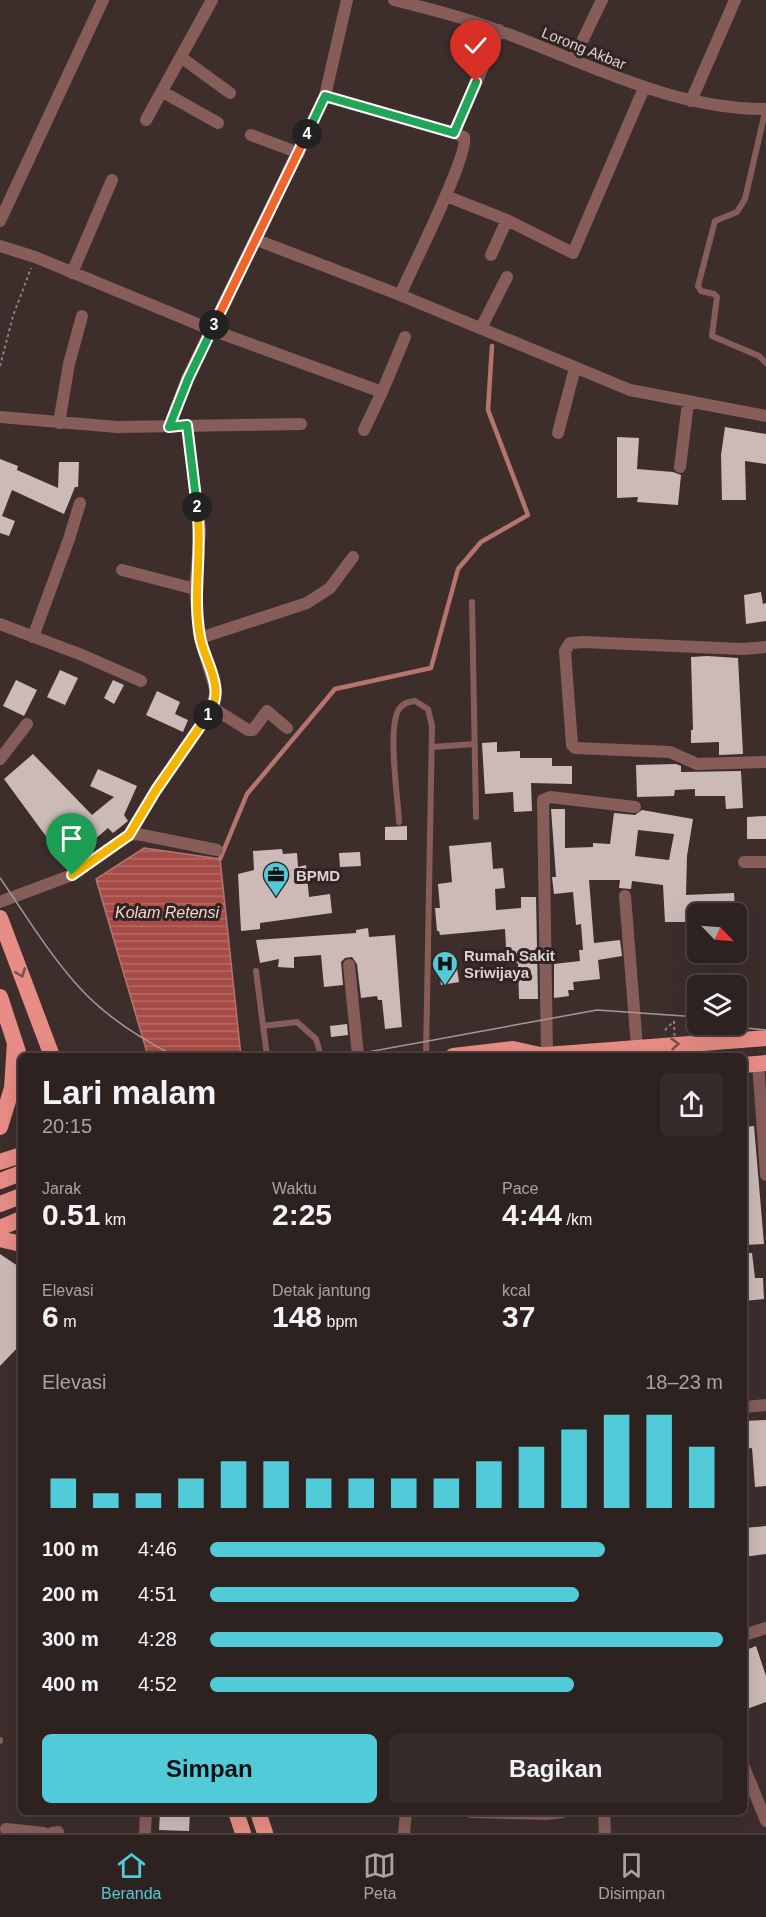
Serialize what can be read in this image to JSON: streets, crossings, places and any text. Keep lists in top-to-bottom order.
{
  "streets": {
    "street": ["Lorong Akbar"]
  },
  "water": ["Kolam Retensi"],
  "places": {
    "office": ["BPMD"],
    "hospital": ["Rumah Sakit Sriwijaya"]
  },
  "north": "bottom right",
  "page": {
    "pins": [
      "4",
      "3",
      "2",
      "1"
    ],
    "heading": ["Lari malam", "20:15"],
    "stats": [
      ["Jarak", "0.51 km"],
      ["Waktu", "2:25"],
      ["Pace", "4:44 /km"],
      ["Elevasi", "6 m"],
      ["Detak jantung", "148 bpm"],
      ["kcal", "37"]
    ],
    "chart": ["Elevasi", "18–23 m"],
    "list": [
      {
        "name": "100 m",
        "note": "4:46"
      },
      {
        "name": "200 m",
        "note": "4:51"
      },
      {
        "name": "300 m",
        "note": "4:28"
      },
      {
        "name": "400 m",
        "note": "4:52"
      }
    ],
    "buttons": ["Simpan", "Bagikan"],
    "tabs": ["Beranda", "Peta", "Disimpan"]
  }
}
